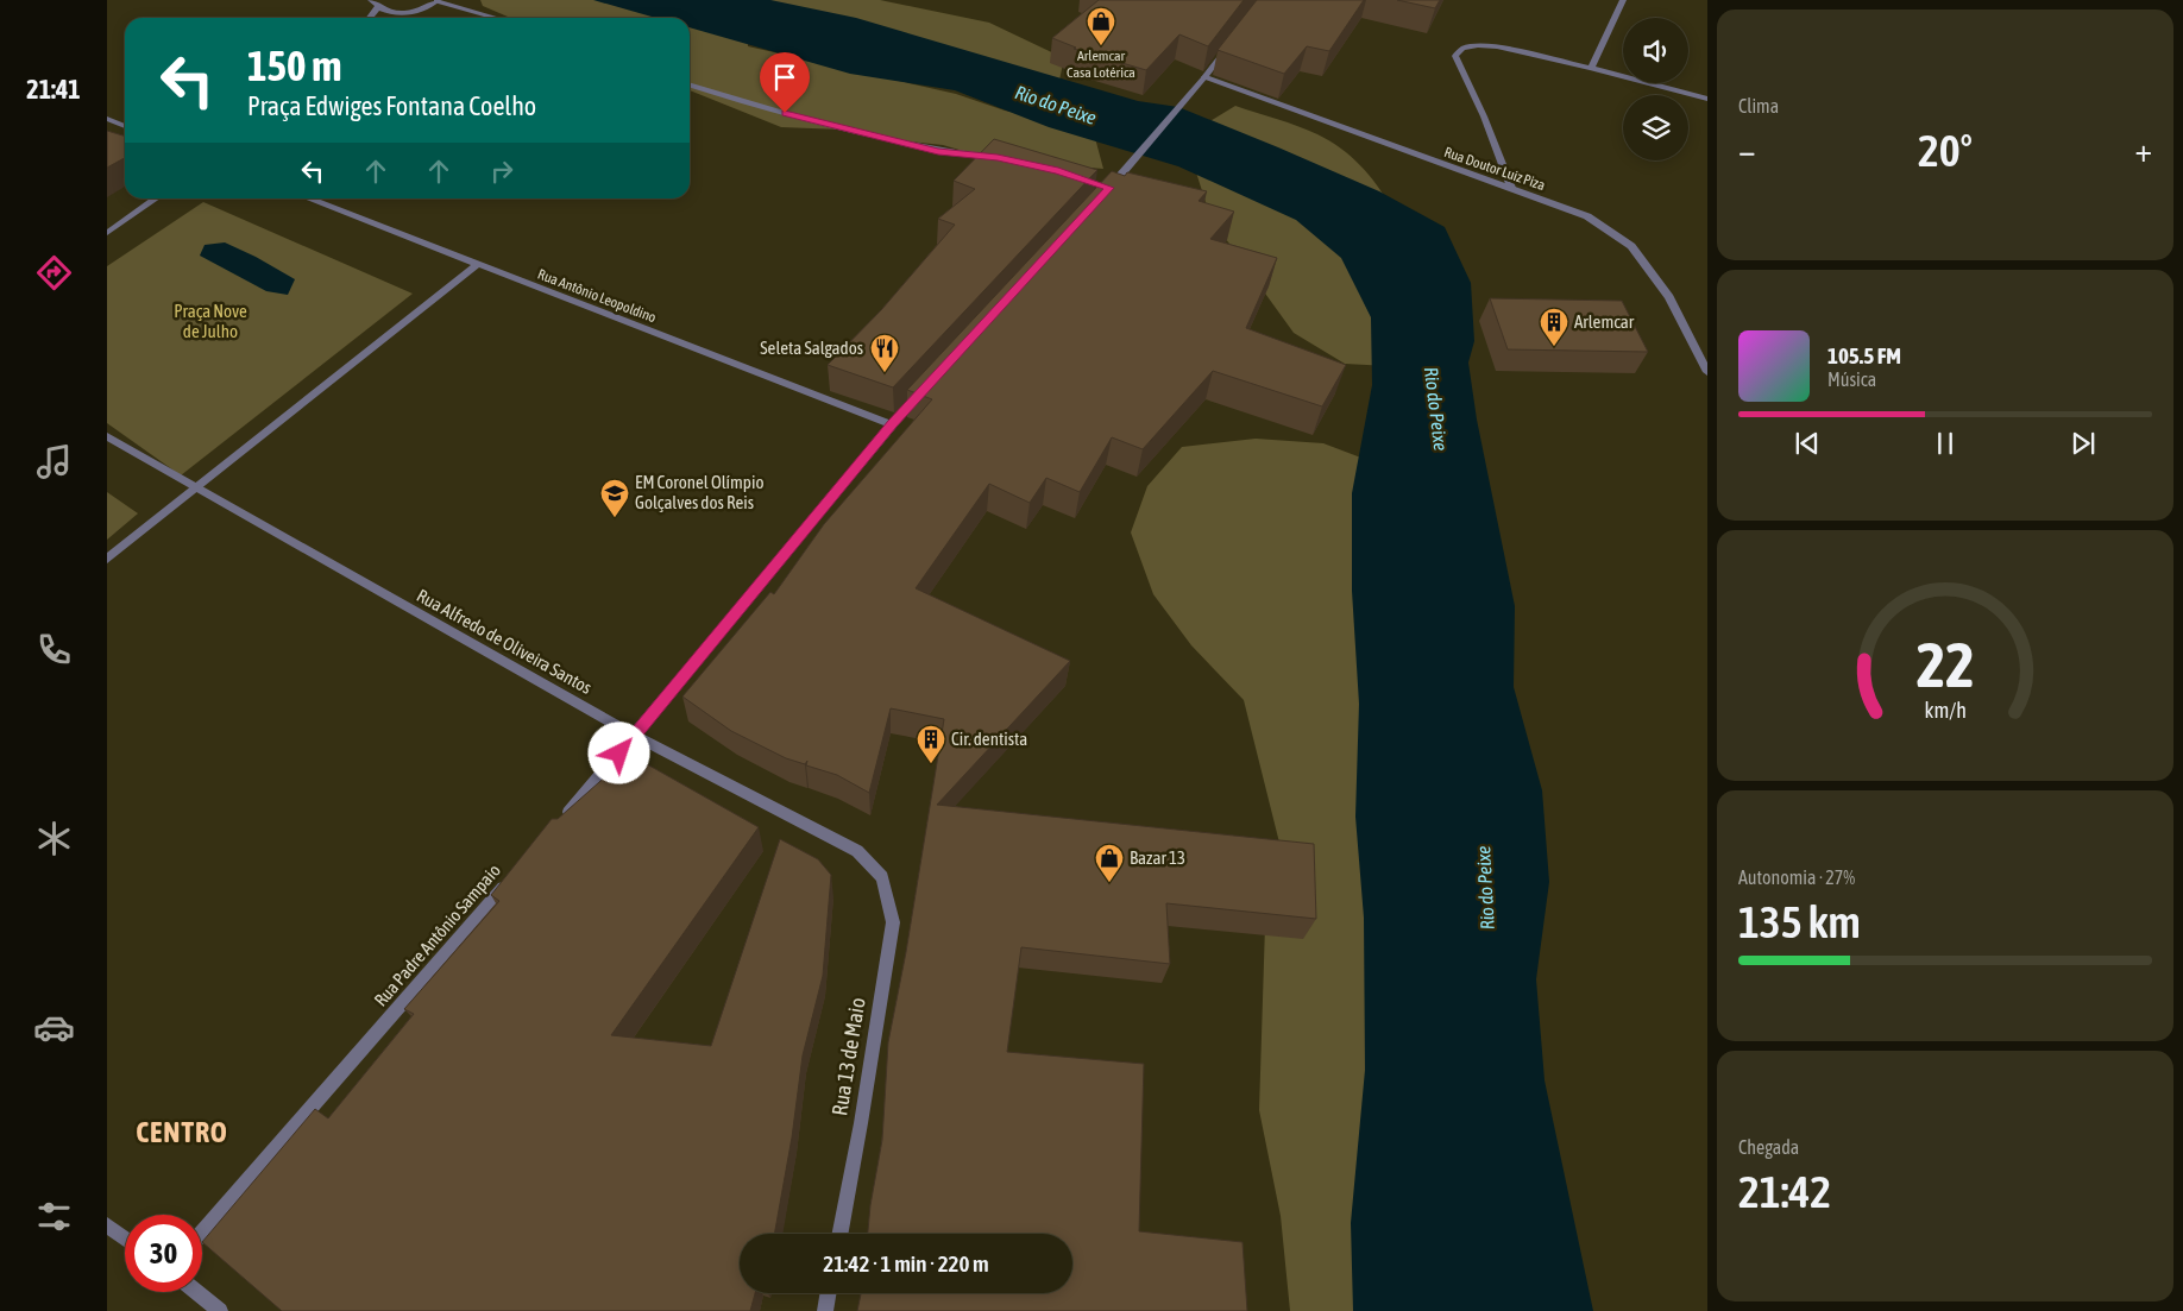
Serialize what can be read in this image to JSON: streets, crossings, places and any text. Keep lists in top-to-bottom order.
{
  "streets": {
    "street": [
      "Rua Doutor Luiz Piza",
      "Rua Antônio Leopoldino",
      "Rua Alfredo de Oliveira Santos",
      "Rua Padre Antônio Sampaio",
      "Rua 13 de Maio"
    ]
  },
  "crossings": [
    ["Rua Alfredo de Oliveira Santos", "Rua 13 de Maio"]
  ],
  "districts": ["CENTRO"],
  "water": ["Rio do Peixe"],
  "parks": ["Praça Nove de Julho"],
  "places": {
    "shop": ["Arlemcar Casa Lotérica", "Bazar 13"],
    "building": ["Arlemcar", "Cir. dentista"],
    "restaurant": ["Seleta Salgados"],
    "school or university": ["EM Coronel Olímpio Golçalves dos Reis"]
  },
  "page": {
    "tabs": "21:41",
    "tile": [
      "Clima",
      ["Autonomia · 27%", "135 km"],
      ["Chegada", "21:42"]
    ],
    "turn": ["150 m", "Praça Edwiges Fontana Coelho"],
    "heat": ["−", "20°", "+"],
    "song": ["105.5 FM", "Música"],
    "limit": "30",
    "trip": "21:42 · 1 min · 220 m",
    "gauge": ["22", "km/h"]
  }
}
